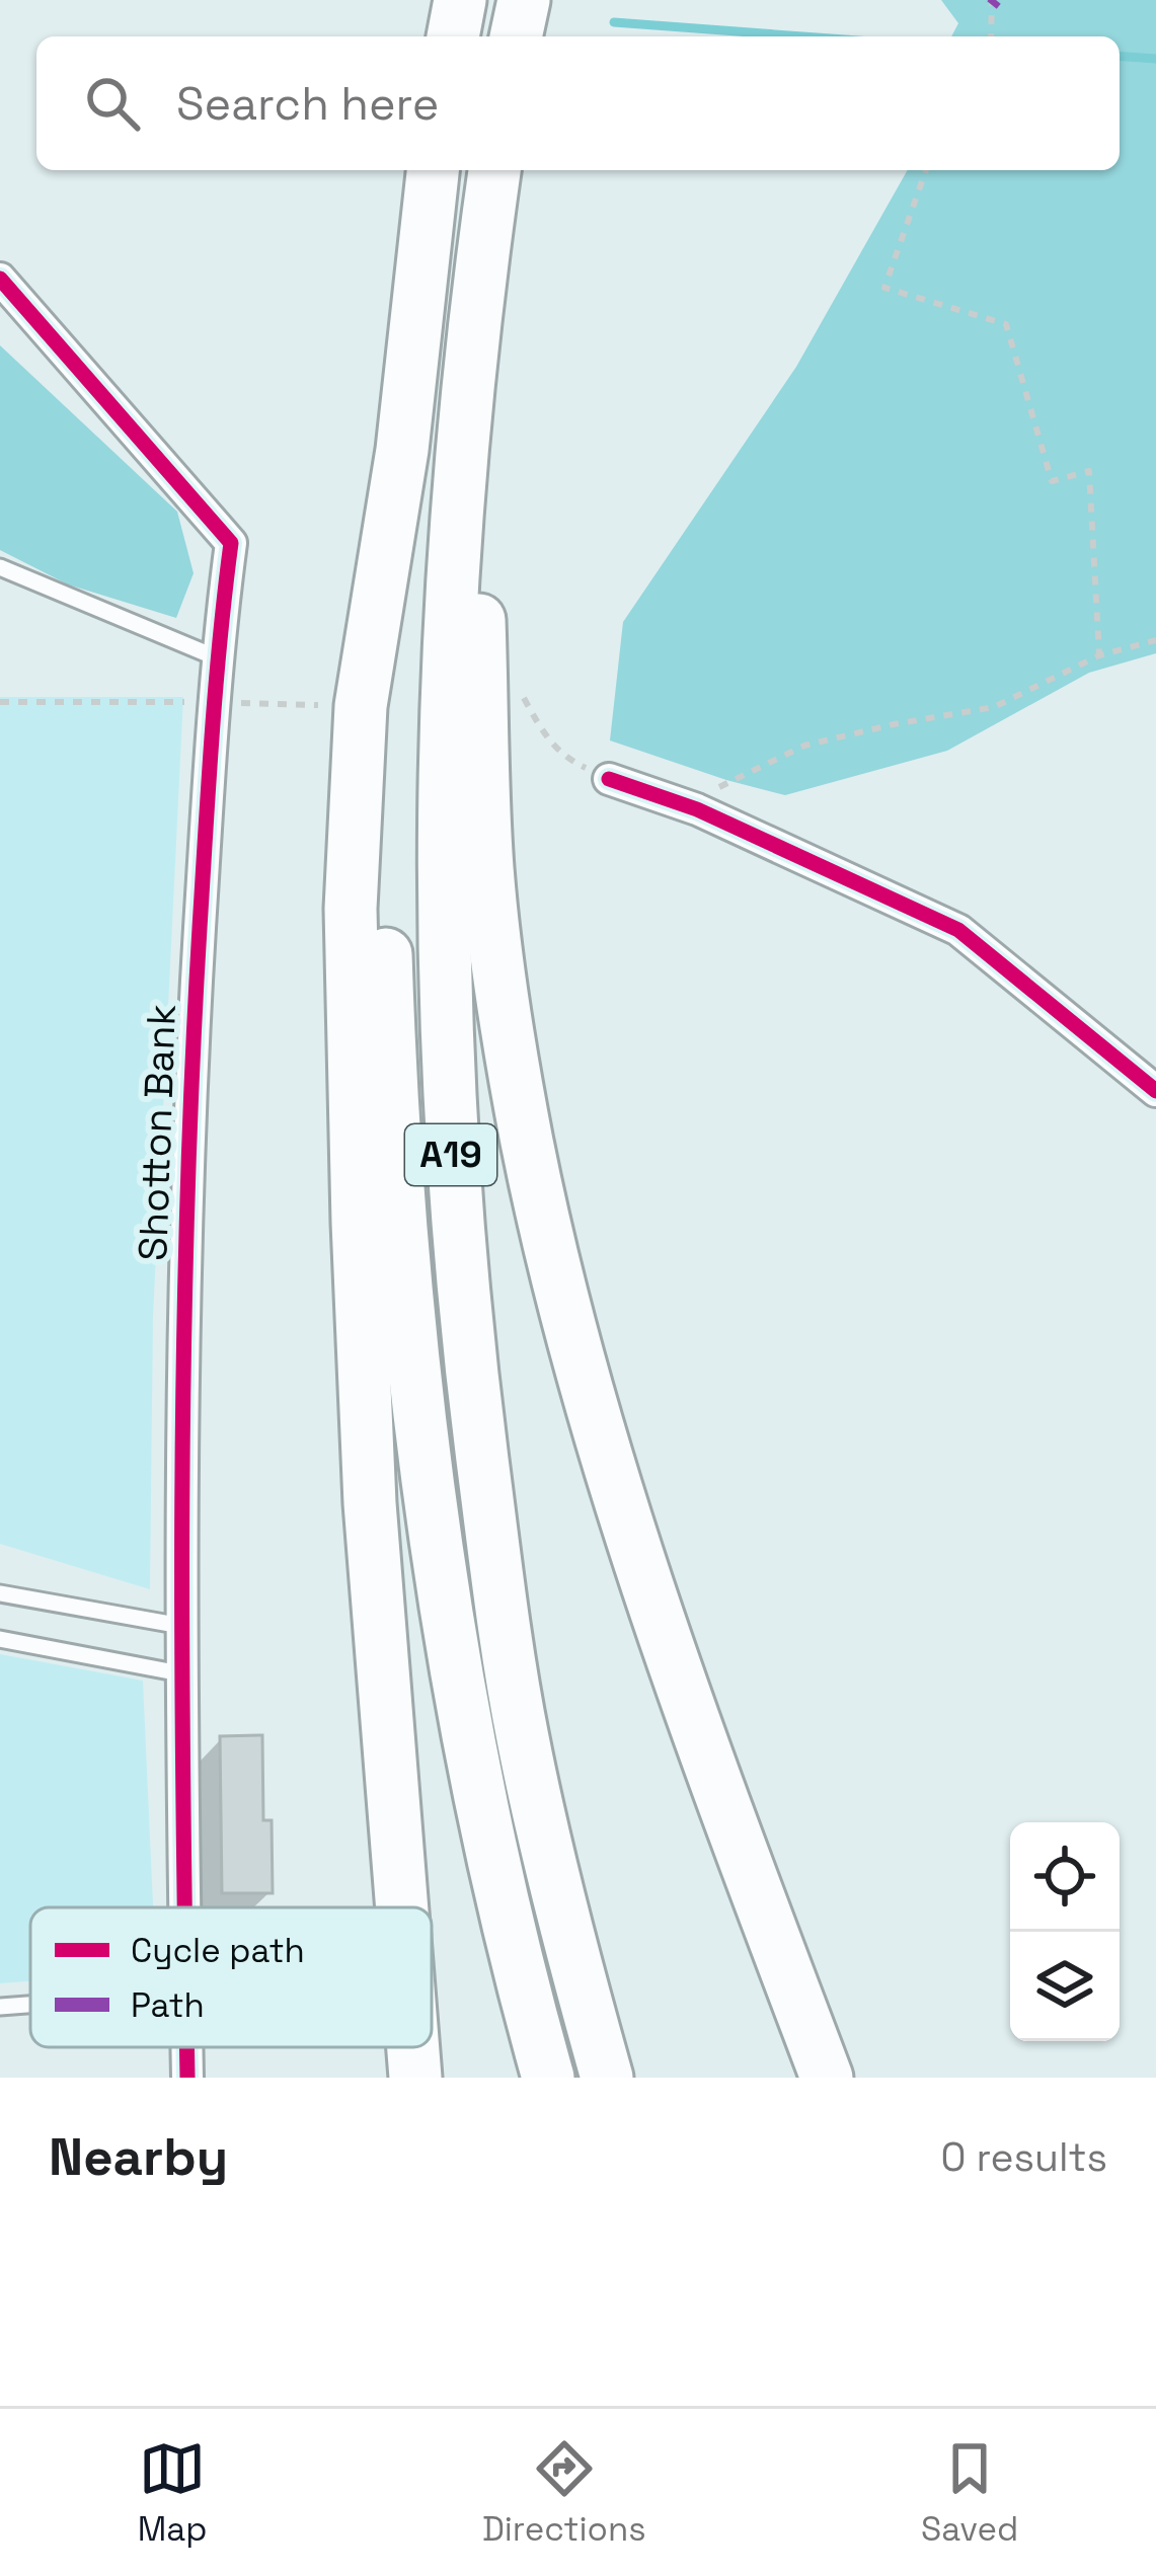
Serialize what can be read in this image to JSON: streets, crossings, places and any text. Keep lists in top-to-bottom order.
{
  "streets": {
    "highway": ["A19"],
    "street": ["Shotton Bank"]
  },
  "legend": ["Cycle path", "Path"],
  "page": {
    "search": "Search here",
    "heading": ["Nearby", "0 results"],
    "nav": ["Map", "Directions", "Saved"]
  }
}
